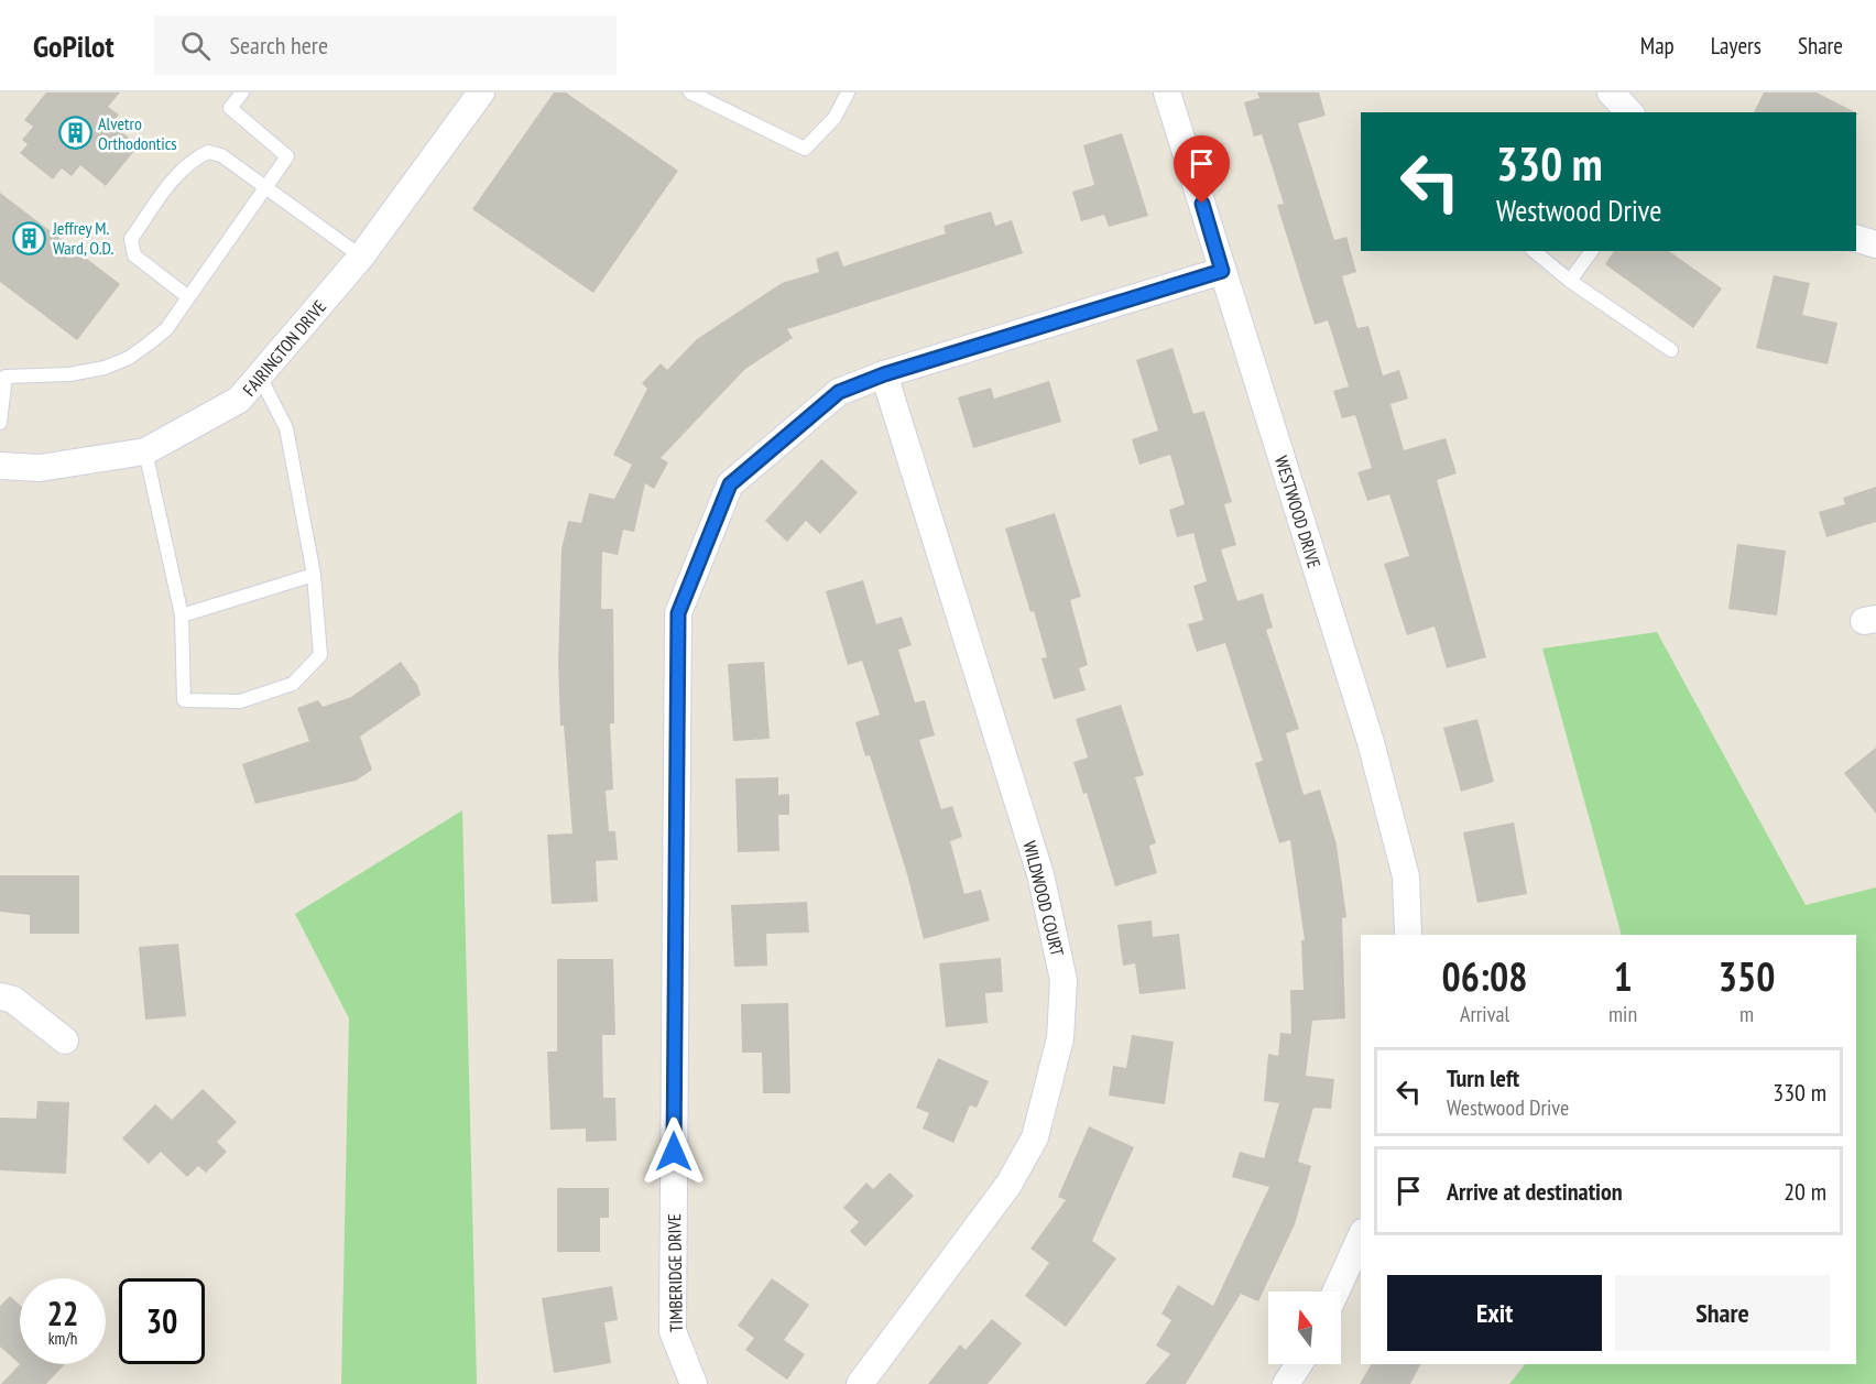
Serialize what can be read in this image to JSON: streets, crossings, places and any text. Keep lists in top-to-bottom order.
{
  "streets": {
    "street": [
      "FAIRINGTON DRIVE",
      "WESTWOOD DRIVE",
      "WILDWOOD COURT",
      "TIMBERIDGE DRIVE"
    ]
  },
  "crossings": [
    ["WESTWOOD DRIVE", "TIMBERIDGE DRIVE"],
    ["WILDWOOD COURT", "TIMBERIDGE DRIVE"]
  ],
  "places": {
    "building": ["Alvetro Orthodontics", "Jeffrey M. Ward, O.D."]
  },
  "north": "top",
  "page": {
    "header": "GoPilot",
    "search": "Search here",
    "nav": ["Map", "Layers", "Share"],
    "turn": ["330 m", "Westwood Drive"],
    "eta": [
      "06:08",
      "Arrival",
      "1",
      "min",
      "350",
      "m"
    ],
    "list": [
      {
        "name": "Turn left",
        "note": "Westwood Drive",
        "value": "330 m"
      },
      {
        "name": "Arrive at destination",
        "value": "20 m"
      }
    ],
    "buttons": ["Exit", "Share"],
    "speed": "22 km/h",
    "limit": "30"
  }
}
